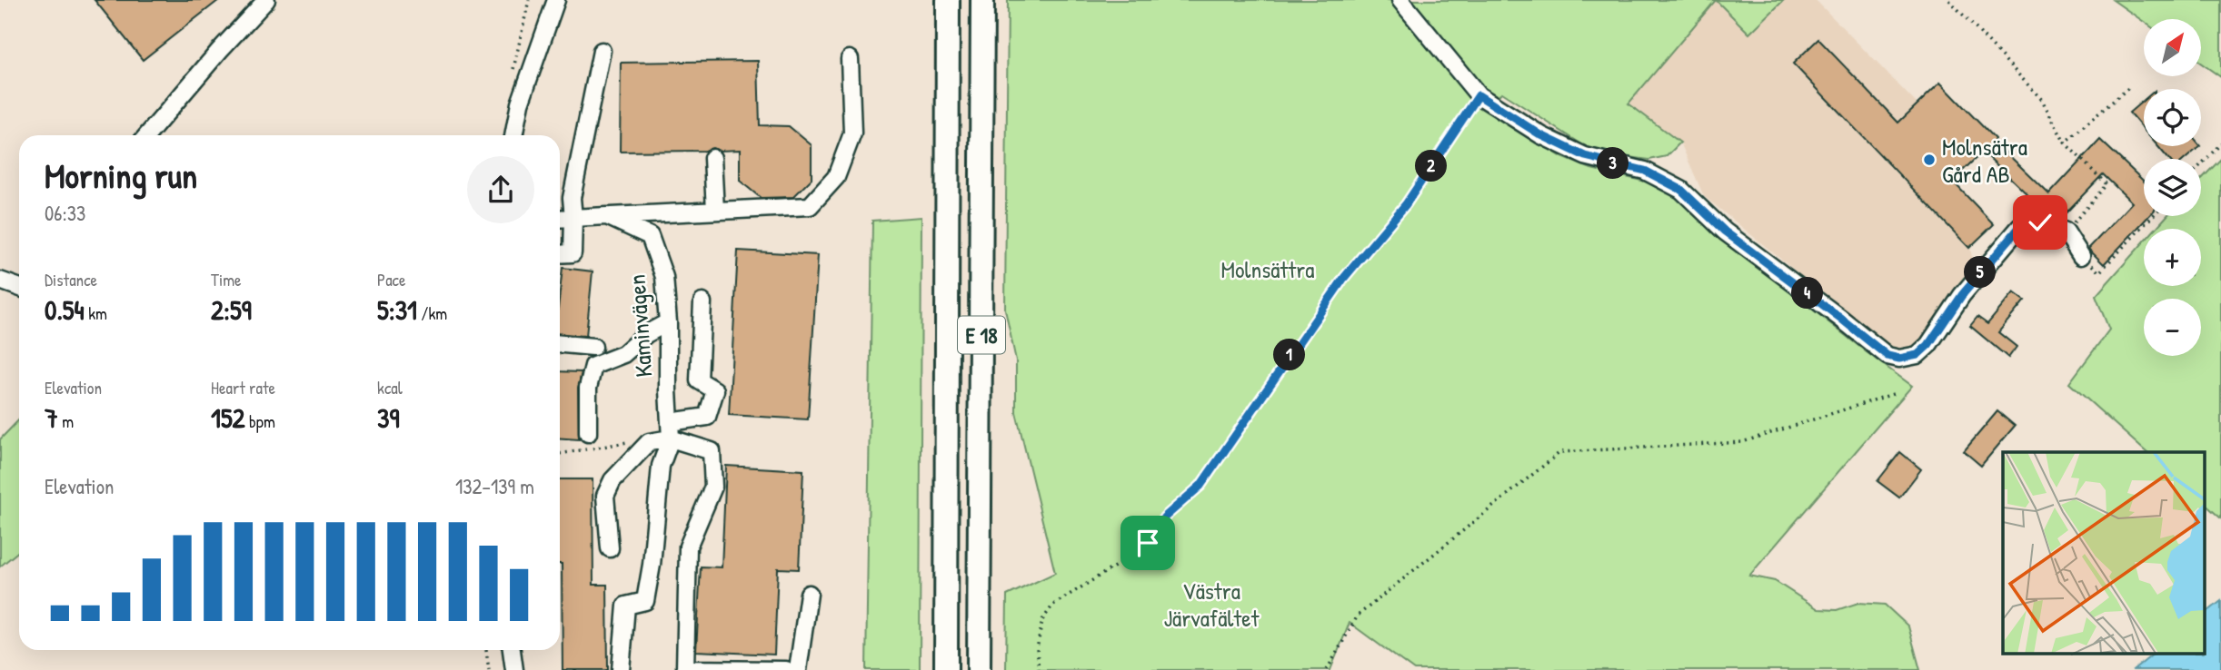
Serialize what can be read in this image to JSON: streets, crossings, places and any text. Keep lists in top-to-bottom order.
{
  "streets": {
    "highway": ["E 18"],
    "street": ["Kaminvägen"]
  },
  "parks": ["Molnsättra", "Västra Järvafältet"],
  "places": ["Molnsätra Gård AB"],
  "north": "top right",
  "page": {
    "map_buttons": ["+", "−"],
    "heading": ["Morning run", "06:33"],
    "pins": [
      "3",
      "2",
      "5",
      "4",
      "1"
    ],
    "stats": [
      ["Distance", "0.54 km"],
      ["Time", "2:59"],
      ["Pace", "5:31 /km"],
      ["Elevation", "7 m"],
      ["Heart rate", "152 bpm"],
      ["kcal", "39"]
    ],
    "chart": ["Elevation", "132–139 m"]
  }
}
